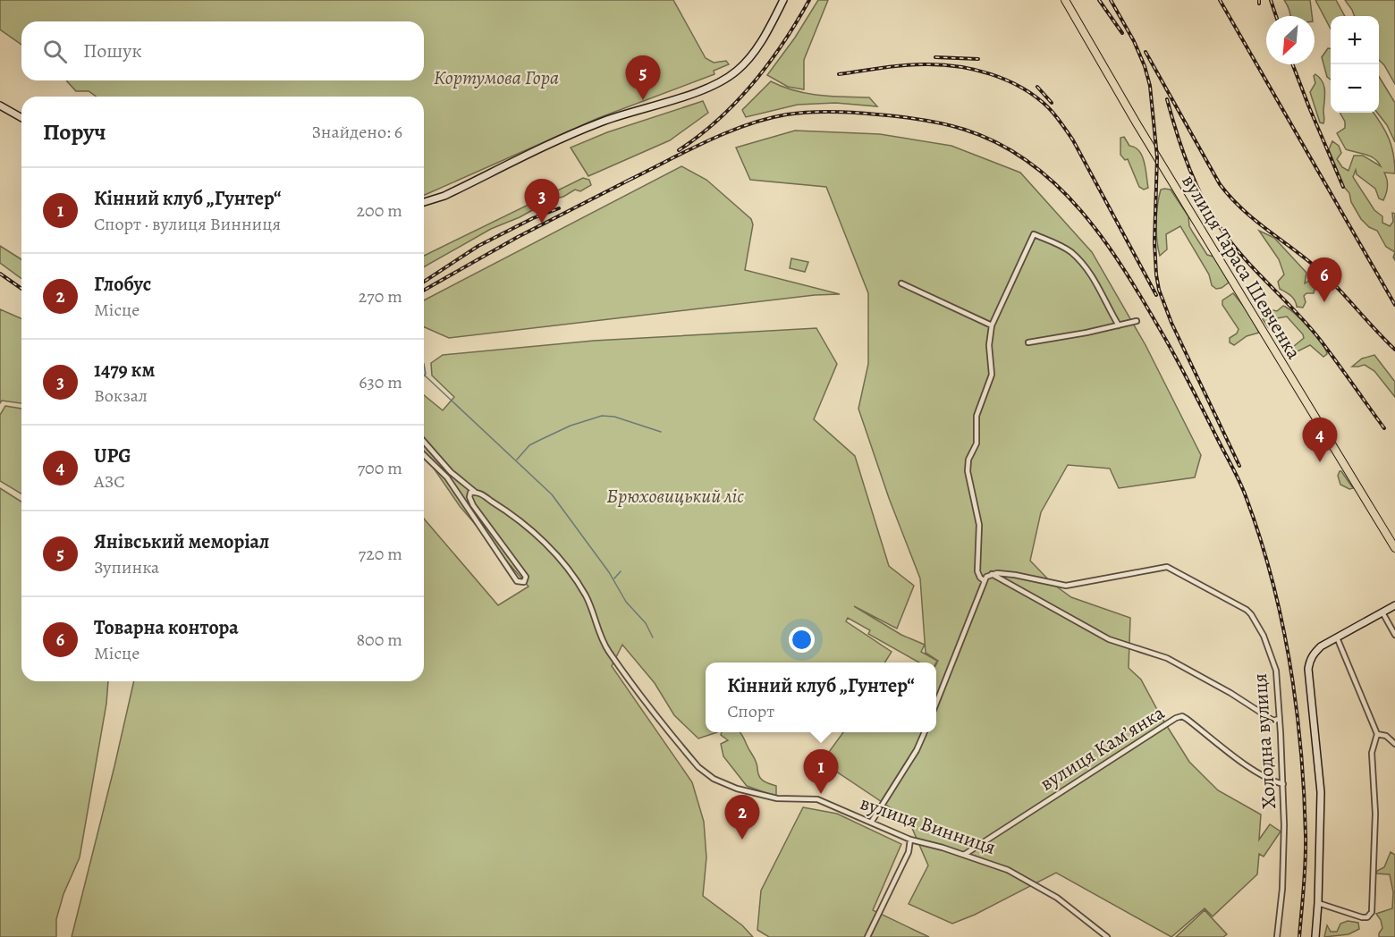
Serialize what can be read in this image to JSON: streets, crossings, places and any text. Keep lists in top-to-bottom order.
{
  "streets": {
    "main road": ["вулиця Тараса Шевченка"],
    "street": ["Холодна вулиця", "вулиця Камʼянка", "вулиця Винниця"]
  },
  "crossings": [
    ["Холодна вулиця", "вулиця Камʼянка"],
    ["вулиця Камʼянка", "вулиця Винниця"]
  ],
  "parks": ["Кортумова Гора", "Брюховицький ліс"],
  "north": "bottom left",
  "page": {
    "map_buttons": ["+", "−"],
    "search": "Пошук",
    "pins": [
      "5",
      "3",
      "6",
      "4",
      "1",
      "2"
    ],
    "heading": ["Поруч", "Знайдено: 6"],
    "list": [
      {
        "mark": "1",
        "name": "Кінний клуб „Гунтер“",
        "note": "Спорт · вулиця Винниця",
        "value": "200 m"
      },
      {
        "mark": "2",
        "name": "Глобус",
        "note": "Місце",
        "value": "270 m"
      },
      {
        "mark": "3",
        "name": "1479 км",
        "note": "Вокзал",
        "value": "630 m"
      },
      {
        "mark": "4",
        "name": "UPG",
        "note": "АЗС",
        "value": "700 m"
      },
      {
        "mark": "5",
        "name": "Янівський меморіал",
        "note": "Зупинка",
        "value": "720 m"
      },
      {
        "mark": "6",
        "name": "Товарна контора",
        "note": "Місце",
        "value": "800 m"
      }
    ],
    "popup": ["Кінний клуб „Гунтер“", "Спорт"]
  }
}
